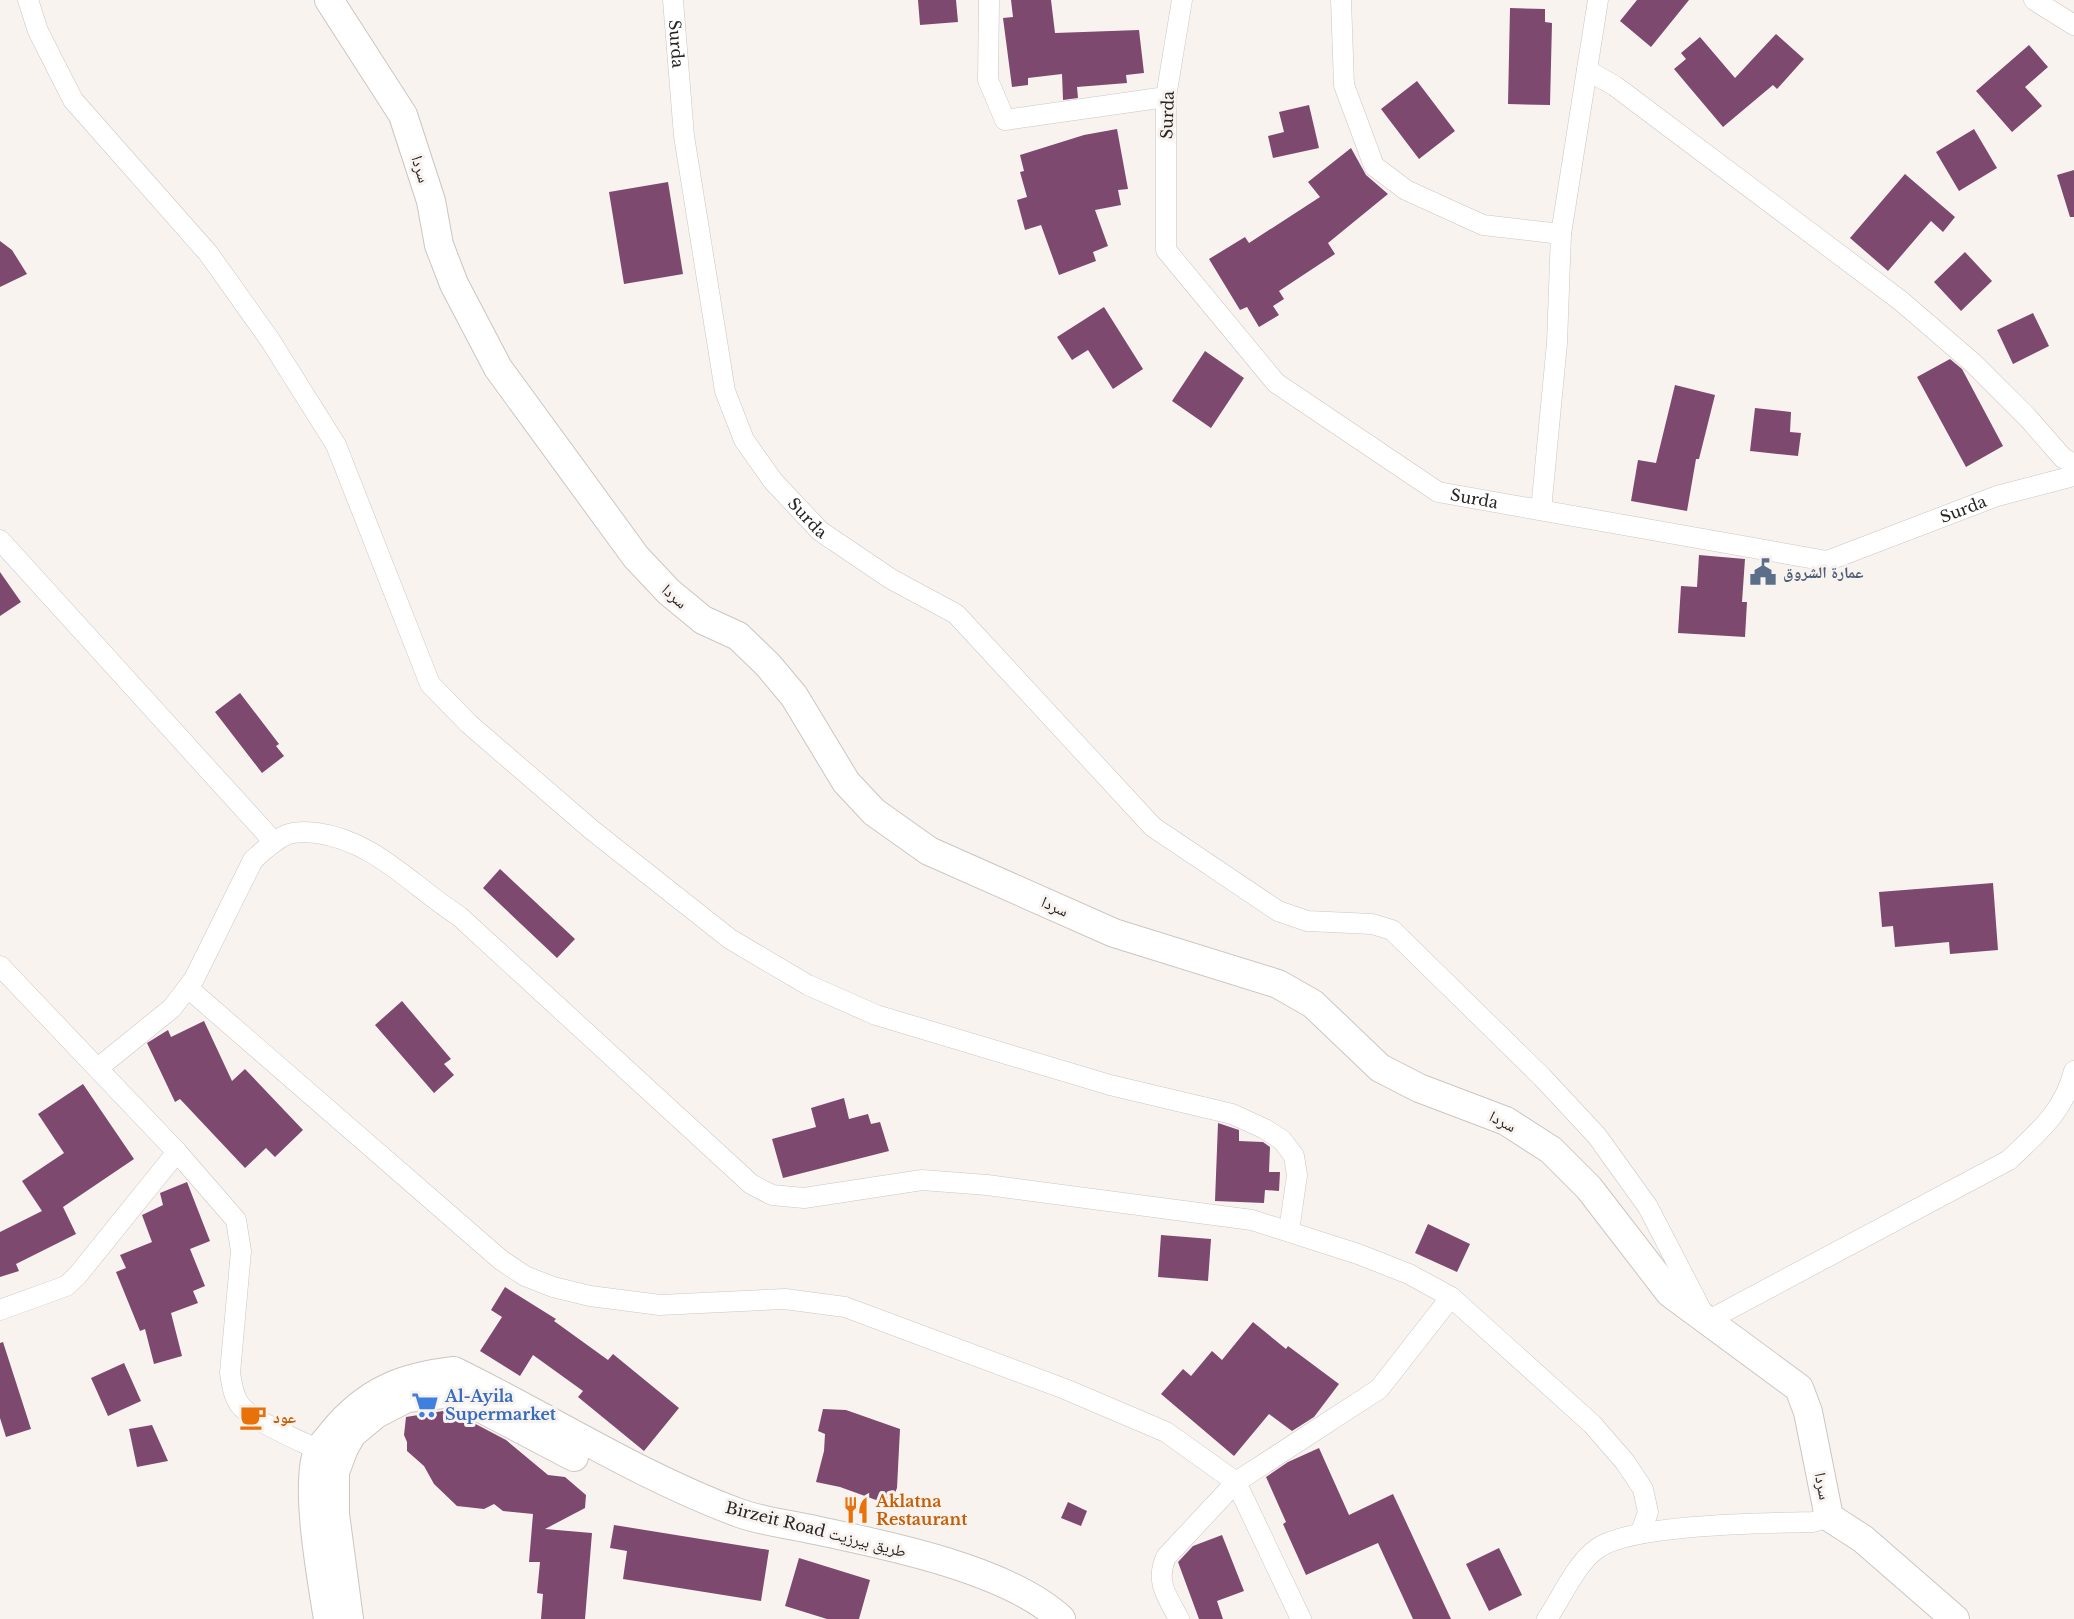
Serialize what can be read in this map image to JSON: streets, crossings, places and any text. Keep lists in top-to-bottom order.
{
  "streets": {
    "street": ["Surda", "سردا", "Birzeit Road طريق بيرزيت"]
  },
  "crossings": [
    ["Surda", "سردا"]
  ],
  "places": {
    "public building": ["عمارة الشروق"],
    "supermarket": ["Al-Ayila Supermarket"],
    "cafe": ["عود"],
    "restaurant": ["Aklatna Restaurant"]
  }
}
